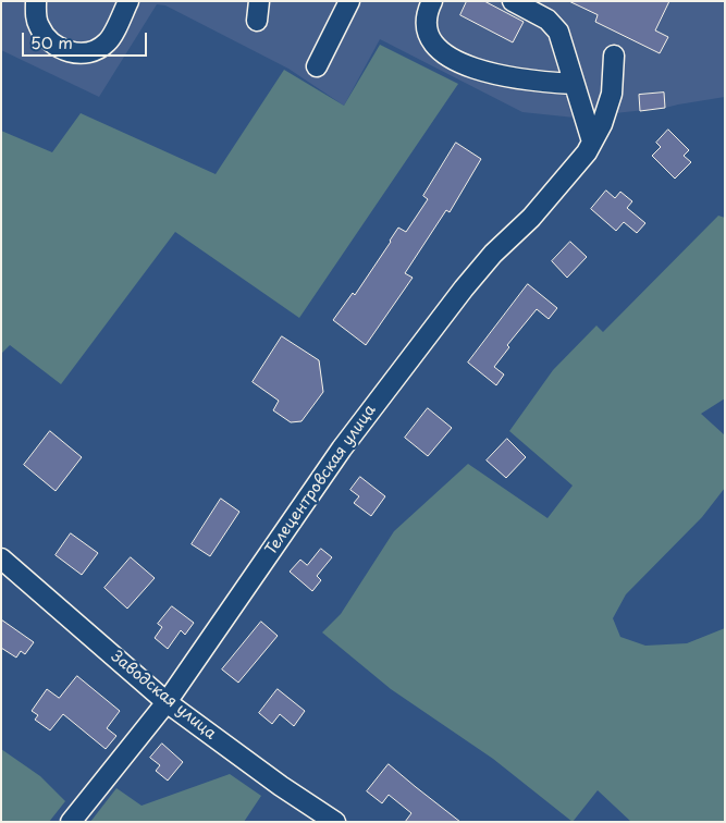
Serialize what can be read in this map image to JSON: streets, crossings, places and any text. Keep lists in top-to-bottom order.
{
  "streets": {
    "street": ["Телецентровская улица", "Заводская улица"]
  },
  "crossings": [
    ["Телецентровская улица", "Заводская улица"]
  ],
  "scale_bar": "50 m"
}
